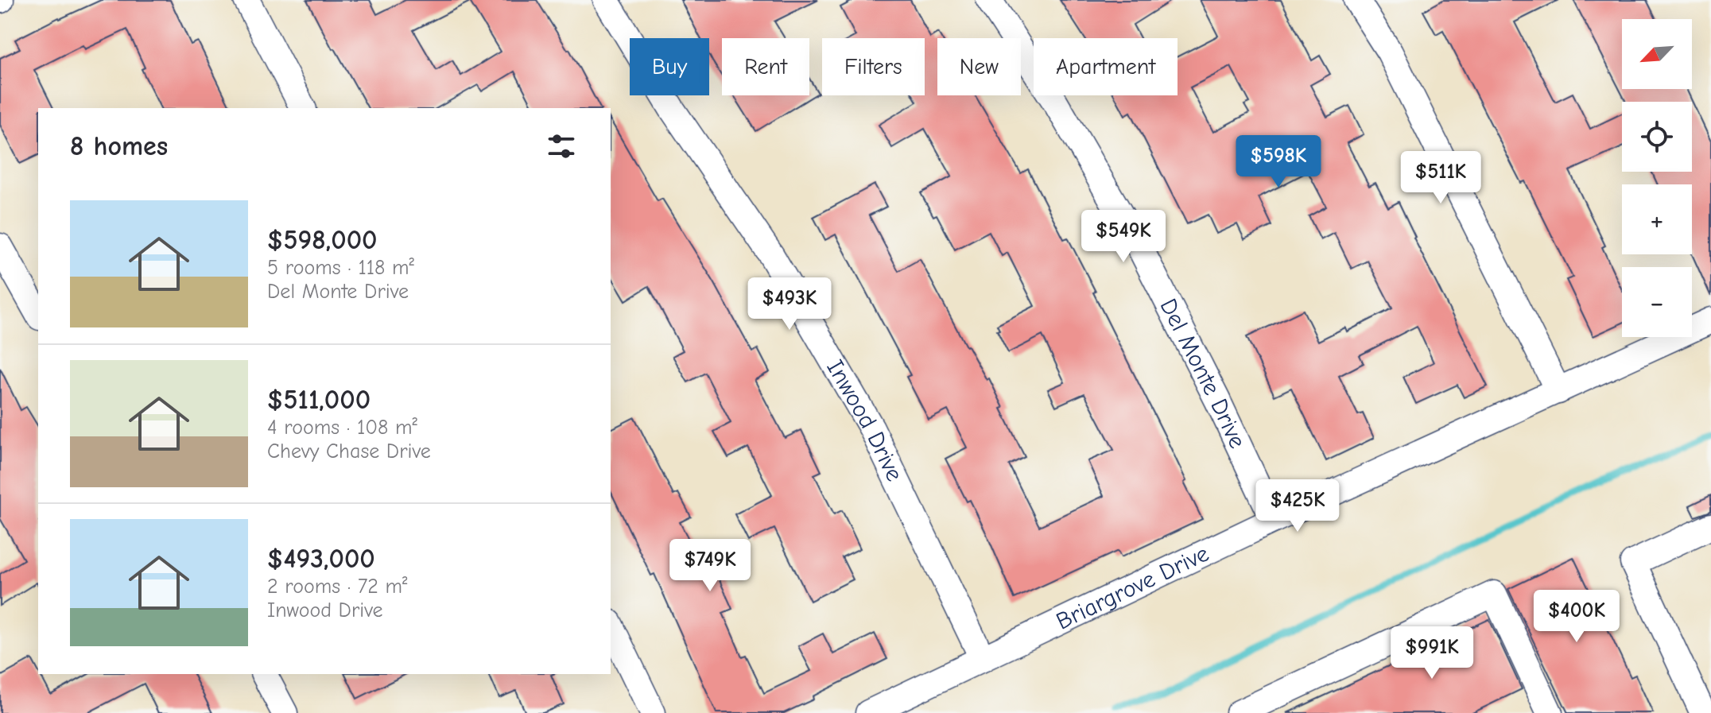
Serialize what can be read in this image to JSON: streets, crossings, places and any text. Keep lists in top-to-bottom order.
{
  "streets": {
    "street": ["Del Monte Drive", "Inwood Drive", "Briargrove Drive"]
  },
  "crossings": [
    ["Del Monte Drive", "Briargrove Drive"],
    ["Inwood Drive", "Briargrove Drive"]
  ],
  "north": "bottom left",
  "page": {
    "map_buttons": ["+", "−"],
    "chip": [
      "Buy",
      "Rent",
      "Filters",
      "New",
      "Apartment"
    ],
    "heading": "8 homes",
    "price": [
      "$598K",
      "$511K",
      "$549K",
      "$493K",
      "$425K",
      "$749K",
      "$400K",
      "$991K"
    ],
    "list": [
      {
        "name": "$598,000",
        "note": "5 rooms · 118 m² · Del Monte Drive"
      },
      {
        "name": "$511,000",
        "note": "4 rooms · 108 m² · Chevy Chase Drive"
      },
      {
        "name": "$493,000",
        "note": "2 rooms · 72 m² · Inwood Drive"
      }
    ]
  }
}
